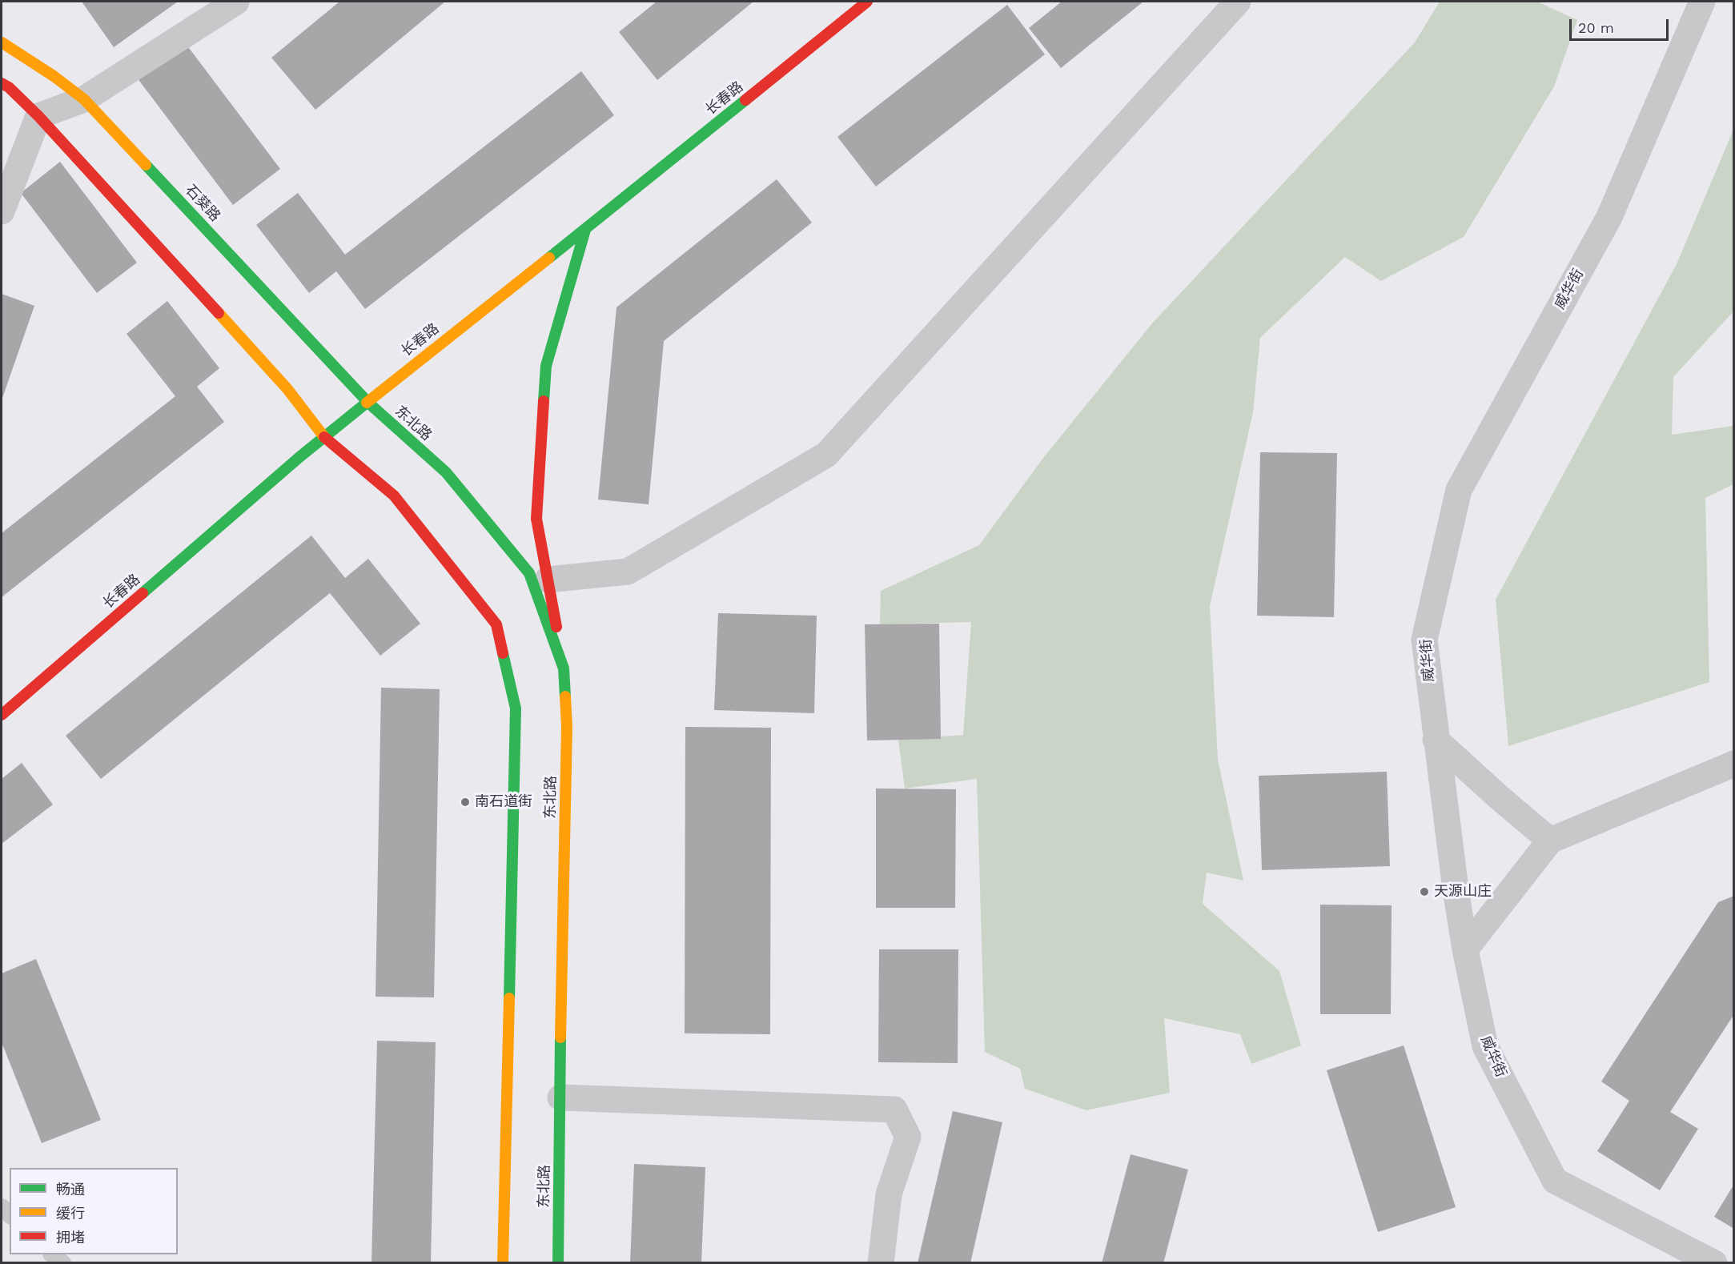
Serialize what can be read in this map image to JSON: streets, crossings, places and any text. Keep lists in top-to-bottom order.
{
  "streets": {
    "main road": ["长春路", "石葵路", "东北路"],
    "street": ["威华街"]
  },
  "crossings": [
    ["长春路", "石葵路"],
    ["长春路", "东北路"],
    ["石葵路", "东北路"]
  ],
  "places": ["南石道街", "天源山庄"],
  "legend": ["畅通", "缓行", "拥堵"],
  "scale_bar": "20 m"
}
